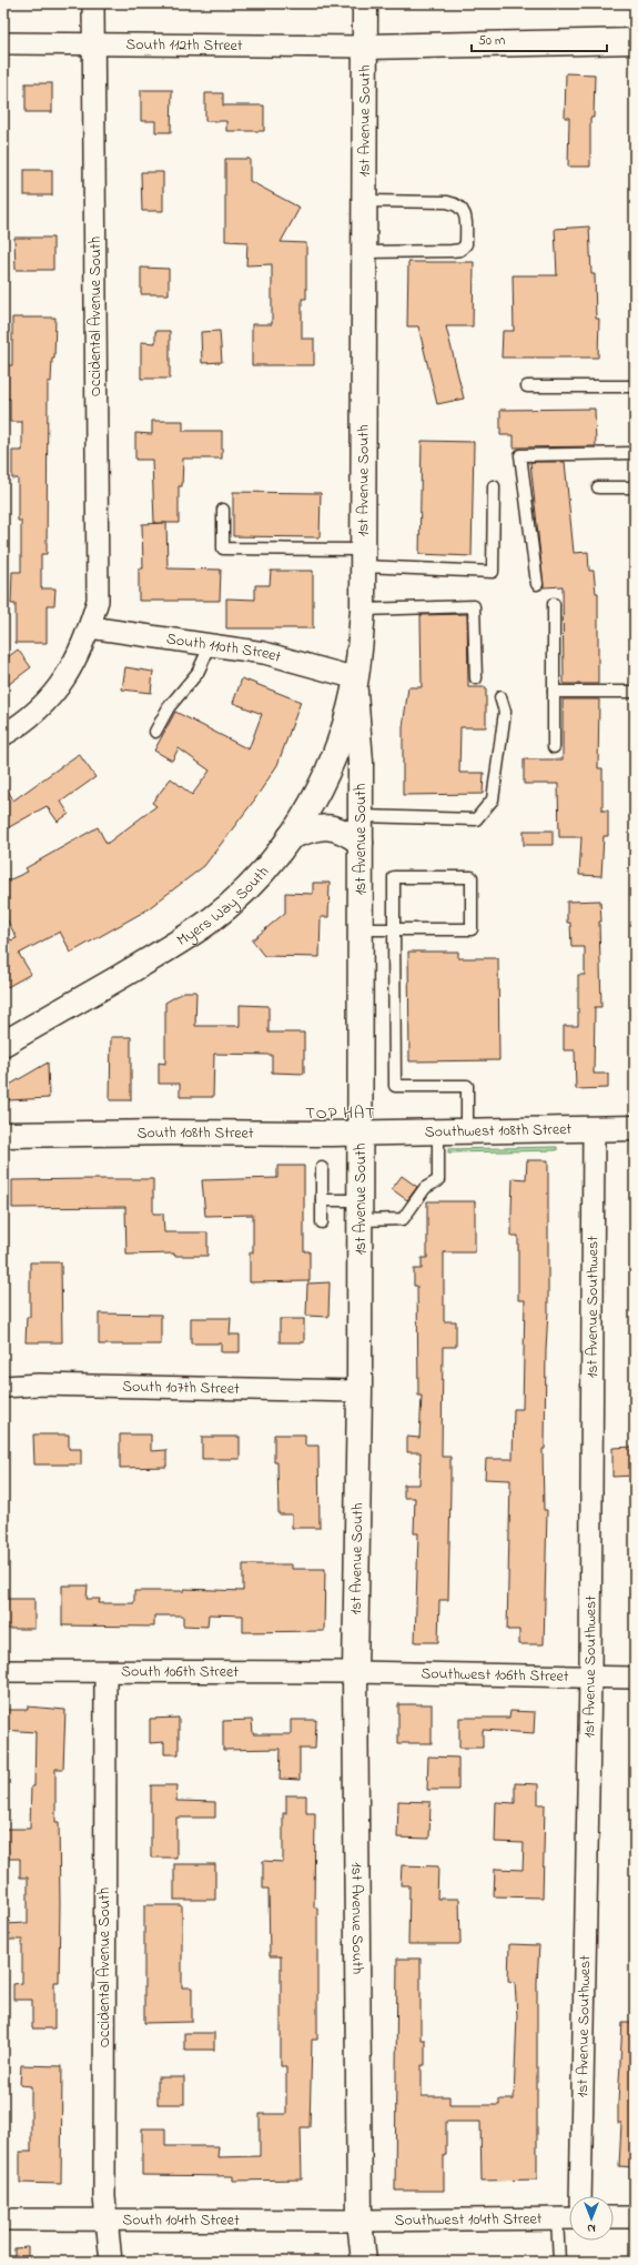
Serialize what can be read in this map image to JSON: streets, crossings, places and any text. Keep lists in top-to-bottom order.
{
  "streets": {
    "street": [
      "South 112th Street",
      "1st Avenue South",
      "Occidental Avenue South",
      "South 110th Street",
      "Myers Way South",
      "Southwest 108th Street",
      "South 108th Street",
      "1st Avenue Southwest",
      "South 107th Street",
      "South 106th Street",
      "Southwest 106th Street",
      "Southwest 104th Street",
      "South 104th Street"
    ]
  },
  "crossings": [
    ["South 112th Street", "1st Avenue South"],
    ["South 112th Street", "Occidental Avenue South"],
    ["1st Avenue South", "South 110th Street"],
    ["1st Avenue South", "Myers Way South"],
    ["1st Avenue South", "Southwest 108th Street"],
    ["1st Avenue South", "South 108th Street"],
    ["1st Avenue South", "South 107th Street"],
    ["1st Avenue South", "South 106th Street"],
    ["1st Avenue South", "Southwest 106th Street"],
    ["1st Avenue South", "Southwest 104th Street"],
    ["1st Avenue South", "South 104th Street"],
    ["Occidental Avenue South", "South 110th Street"],
    ["Occidental Avenue South", "South 106th Street"],
    ["Occidental Avenue South", "South 104th Street"],
    ["South 110th Street", "Myers Way South"],
    ["Southwest 108th Street", "South 108th Street"],
    ["Southwest 108th Street", "1st Avenue Southwest"],
    ["1st Avenue Southwest", "Southwest 106th Street"],
    ["South 106th Street", "Southwest 106th Street"],
    ["Southwest 104th Street", "South 104th Street"]
  ],
  "districts": ["TOP HAT"],
  "scale_bar": "50 m",
  "north": "bottom"
}
